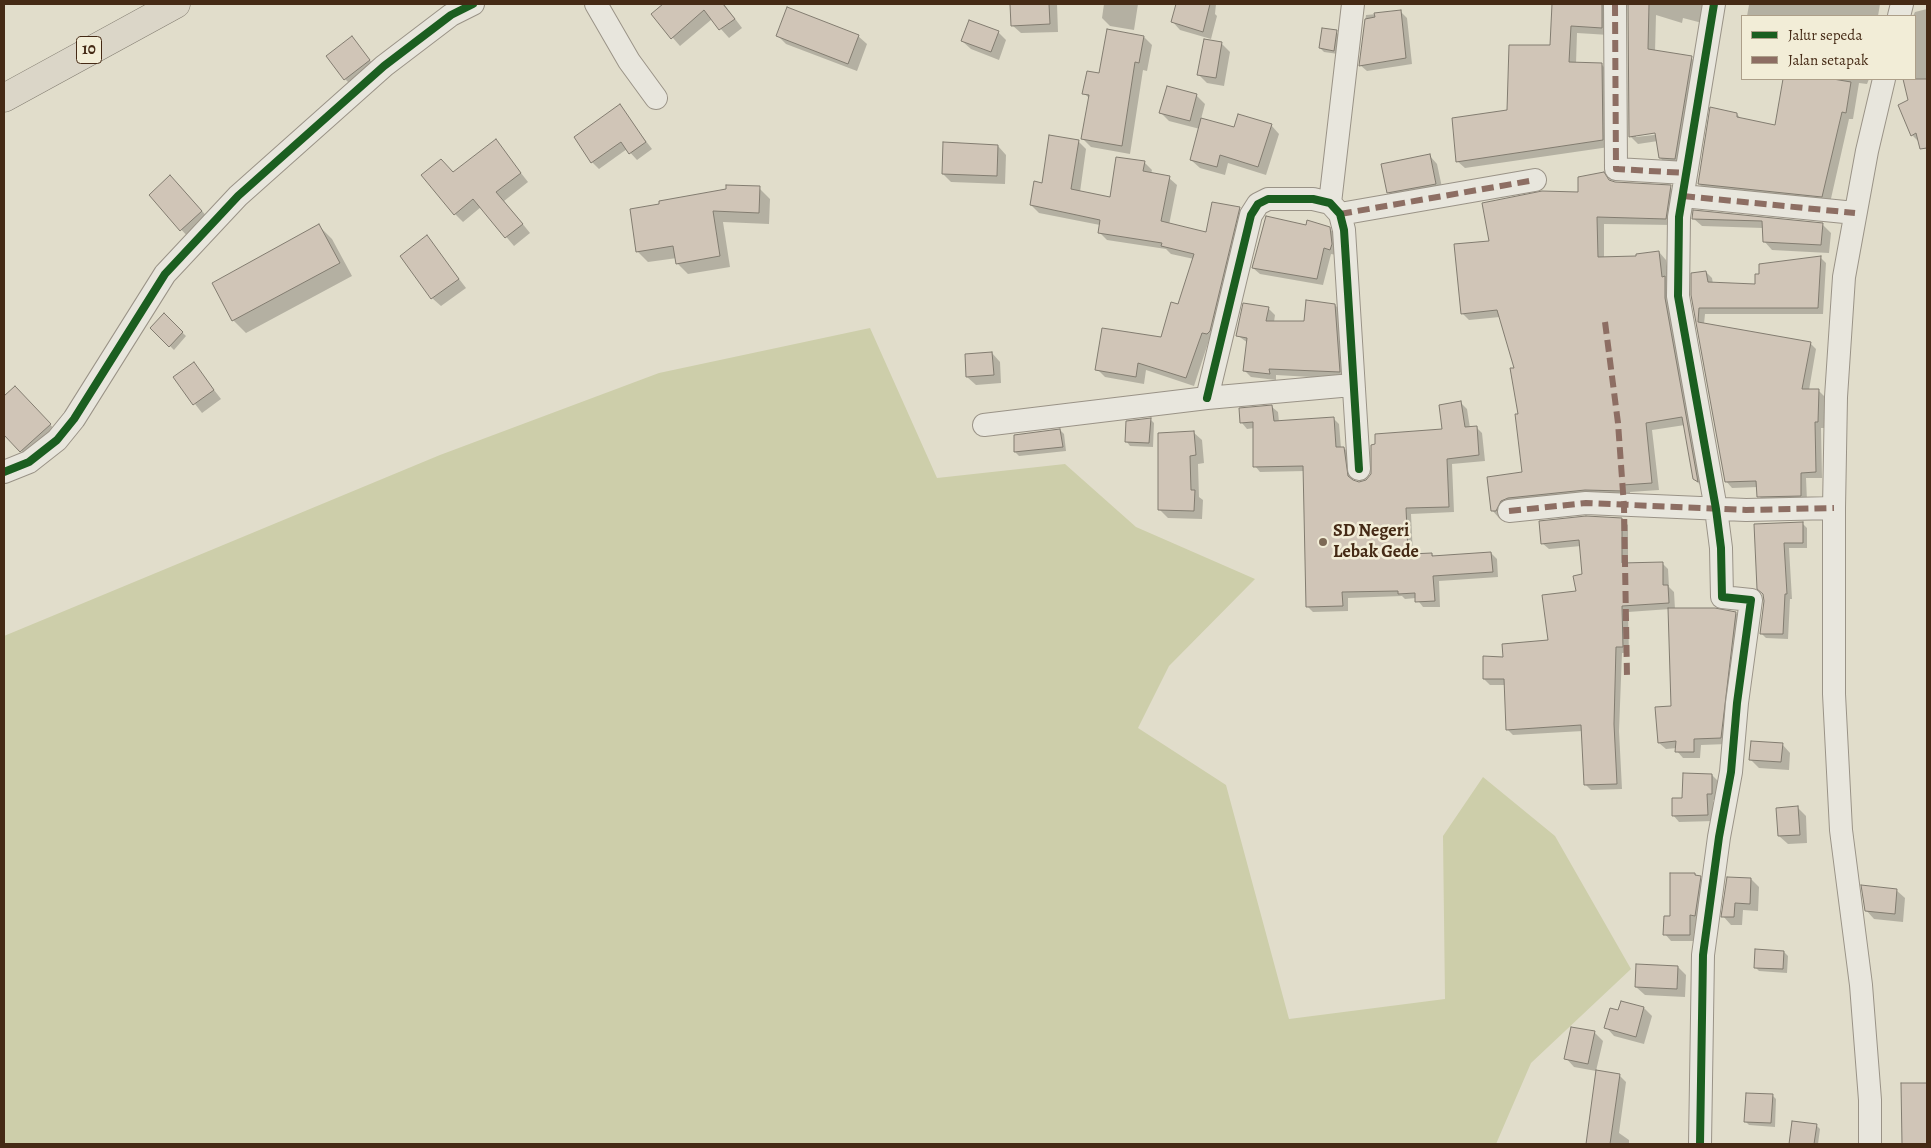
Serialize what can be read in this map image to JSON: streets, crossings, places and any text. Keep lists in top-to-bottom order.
{
  "streets": {
    "highway": ["10"]
  },
  "places": ["SD Negeri Lebak Gede"],
  "legend": ["Jalur sepeda", "Jalan setapak"]
}
